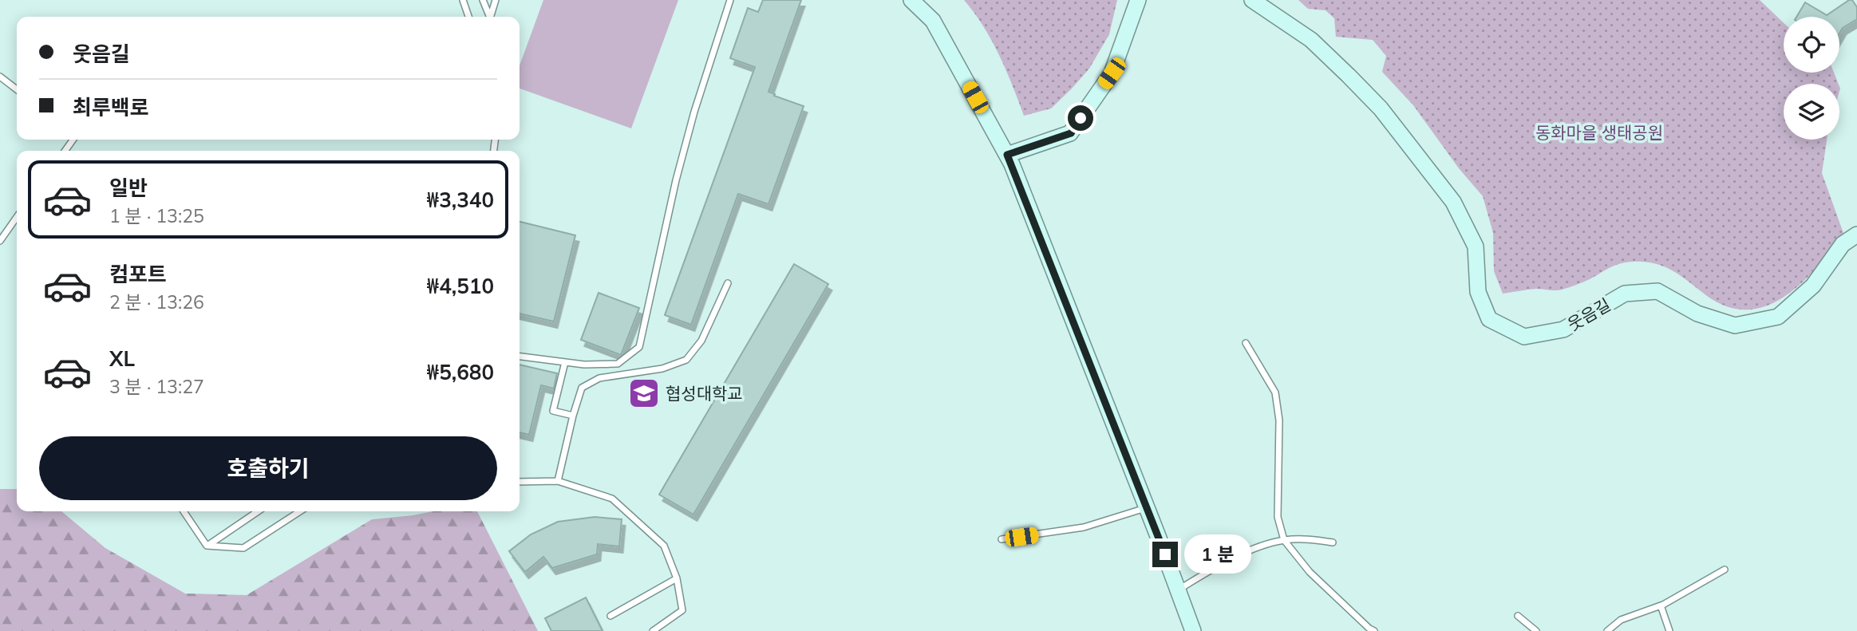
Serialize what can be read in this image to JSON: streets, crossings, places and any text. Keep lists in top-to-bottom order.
{
  "streets": {
    "street": ["웃음길"]
  },
  "parks": ["동화마을 생태공원"],
  "places": {
    "school or university": ["협성대학교"]
  },
  "page": {
    "banner": ["웃음길", "최루백로"],
    "list": [
      {
        "name": "일반",
        "note": "1 분 · 13:25",
        "value": "₩3,340"
      },
      {
        "name": "컴포트",
        "note": "2 분 · 13:26",
        "value": "₩4,510"
      },
      {
        "name": "XL",
        "note": "3 분 · 13:27",
        "value": "₩5,680"
      }
    ],
    "buttons": "호출하기",
    "bubble": "1 분"
  }
}
